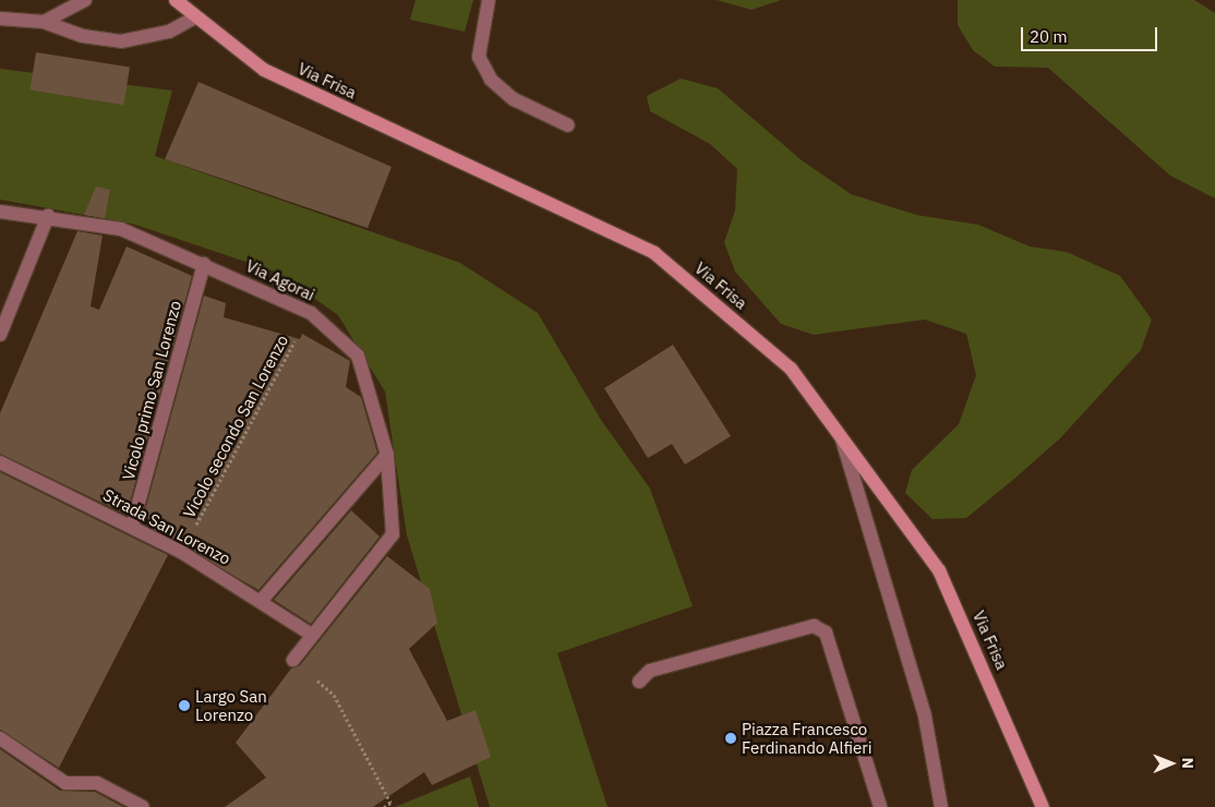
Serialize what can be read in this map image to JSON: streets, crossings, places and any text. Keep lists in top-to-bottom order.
{
  "streets": {
    "street": [
      "Via Frisa",
      "Via Agorai",
      "Vicolo primo San Lorenzo",
      "Strada San Lorenzo"
    ],
    "path": ["Vicolo secondo San Lorenzo"]
  },
  "crossings": [
    ["Via Agorai", "Vicolo primo San Lorenzo"],
    ["Via Agorai", "Vicolo secondo San Lorenzo"],
    ["Via Agorai", "Strada San Lorenzo"],
    ["Vicolo primo San Lorenzo", "Strada San Lorenzo"],
    ["Vicolo secondo San Lorenzo", "Strada San Lorenzo"]
  ],
  "places": ["Largo San Lorenzo", "Piazza Francesco Ferdinando Alfieri"],
  "scale_bar": "20 m",
  "north": "right"
}
